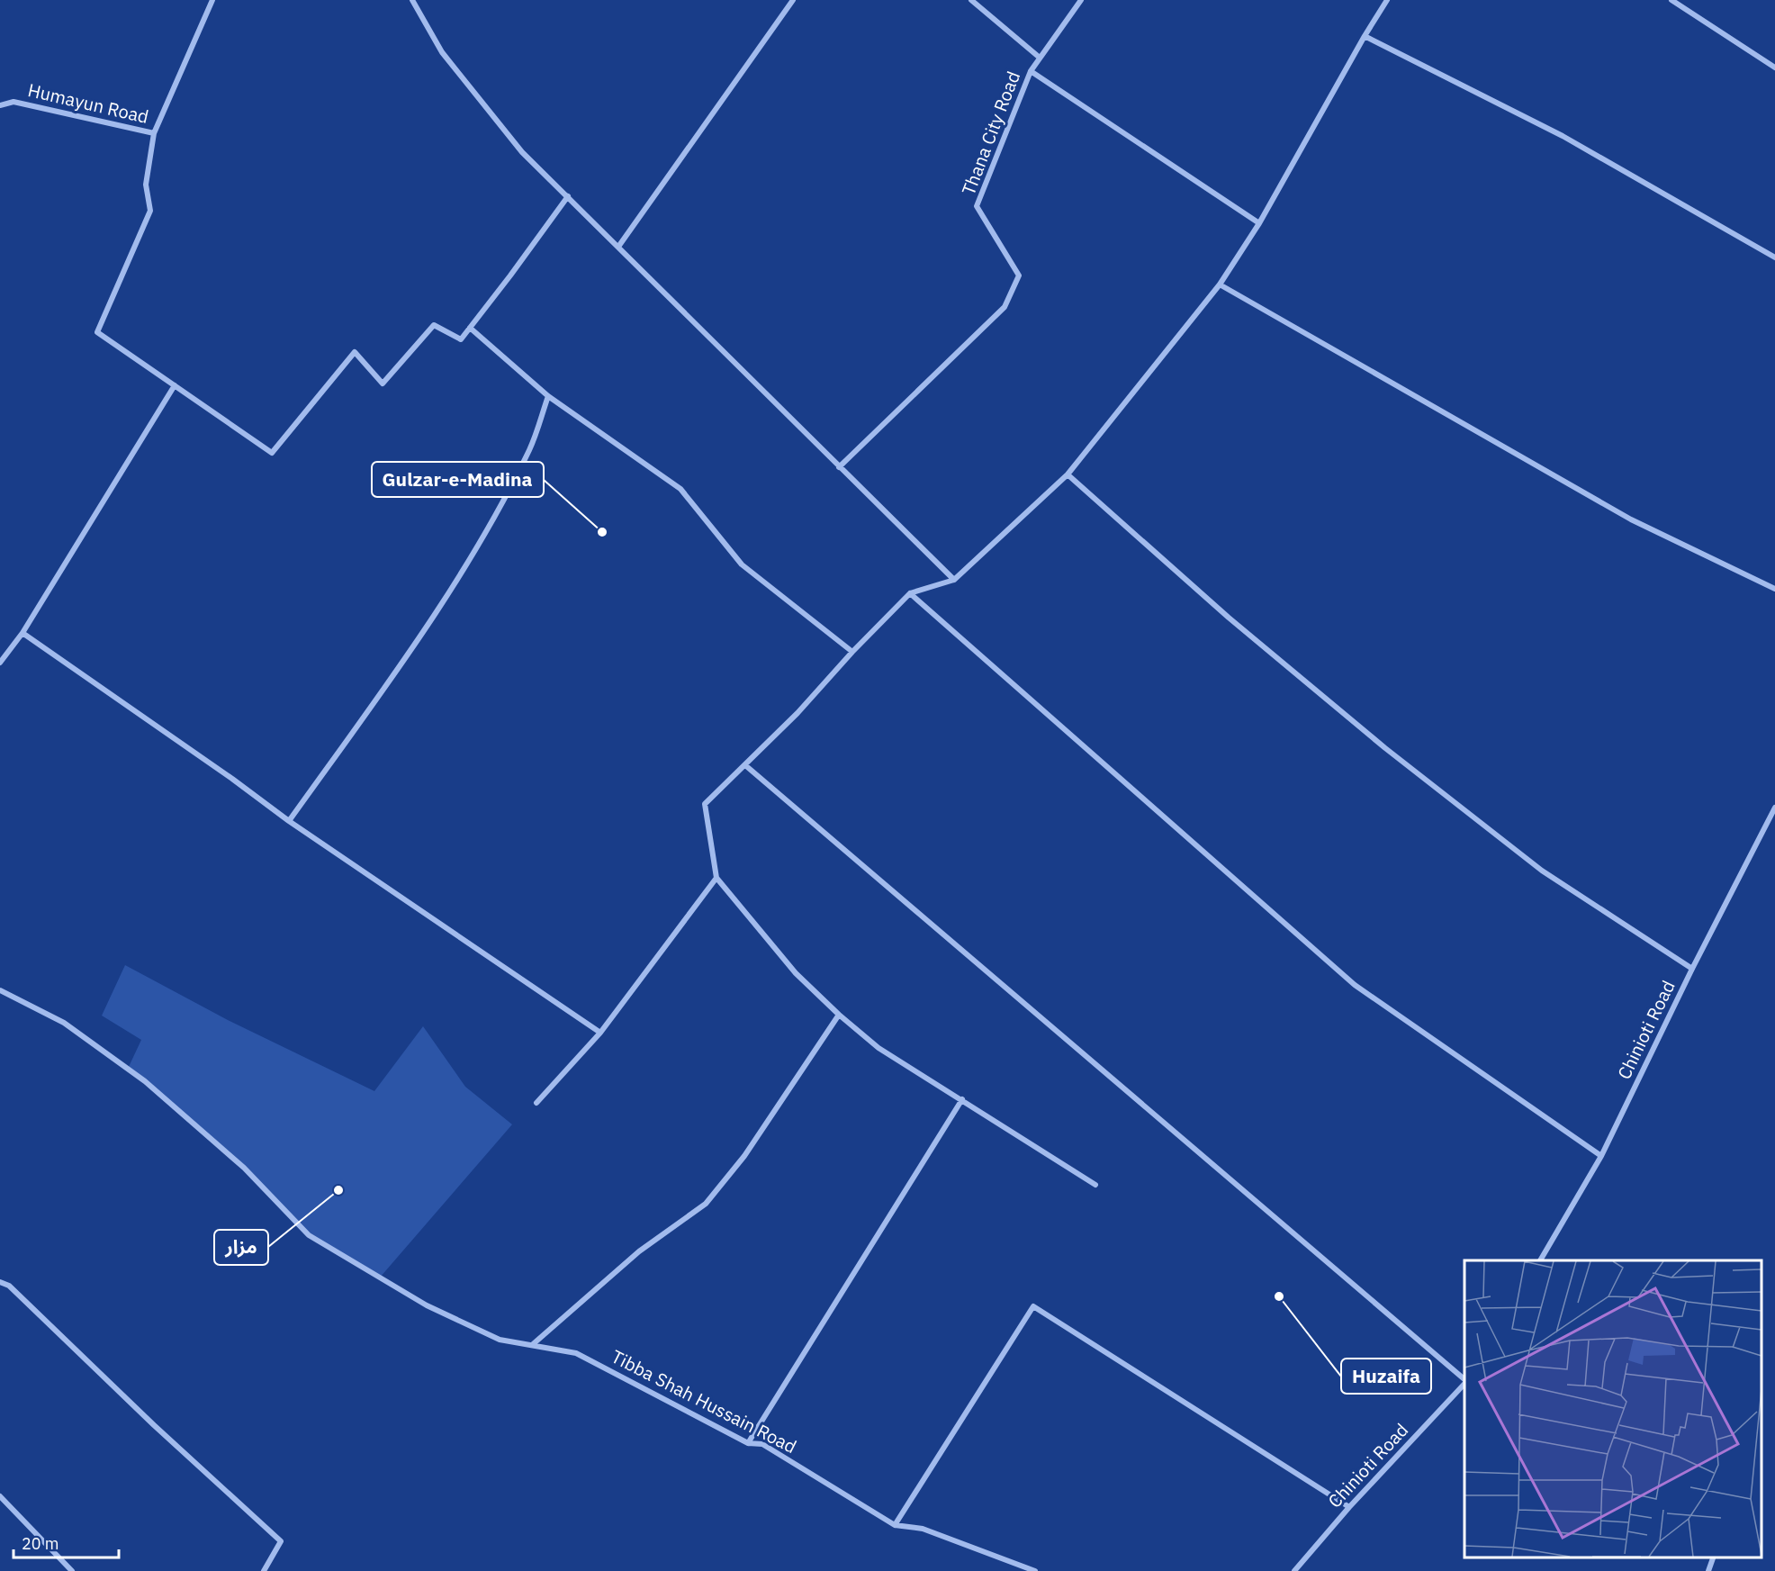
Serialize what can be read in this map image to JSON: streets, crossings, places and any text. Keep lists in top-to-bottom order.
{
  "streets": {
    "street": [
      "Humayun Road",
      "Thana City Road",
      "Chinioti Road",
      "Tibba Shah Hussain Road"
    ]
  },
  "places": ["Gulzar-e-Madina", "مزار", "Huzaifa"],
  "scale_bar": "20 m"
}
